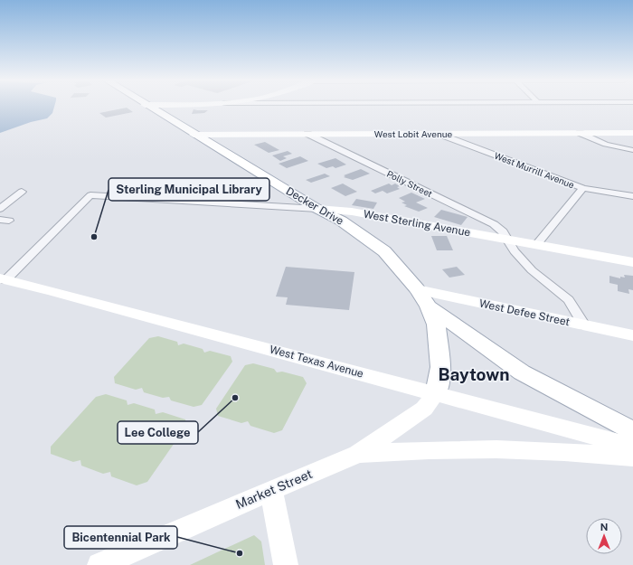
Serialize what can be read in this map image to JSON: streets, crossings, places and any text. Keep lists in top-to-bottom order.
{
  "streets": {
    "main road": ["Decker Drive"],
    "street": [
      "West Lobit Avenue",
      "West Murrill Avenue",
      "Polly Street",
      "West Sterling Avenue",
      "West Defee Street",
      "West Texas Avenue",
      "Market Street"
    ]
  },
  "crossings": [
    ["West Lobit Avenue", "West Murrill Avenue"],
    ["West Lobit Avenue", "Polly Street"],
    ["West Lobit Avenue", "Decker Drive"],
    ["Polly Street", "West Sterling Avenue"],
    ["Polly Street", "West Defee Street"],
    ["Decker Drive", "West Sterling Avenue"],
    ["Decker Drive", "West Defee Street"],
    ["Decker Drive", "West Texas Avenue"],
    ["Decker Drive", "Market Street"],
    ["West Sterling Avenue", "West Texas Avenue"],
    ["West Texas Avenue", "Market Street"]
  ],
  "districts": ["Baytown"],
  "places": ["Sterling Municipal Library", "Lee College", "Bicentennial Park"],
  "north": "top"
}
